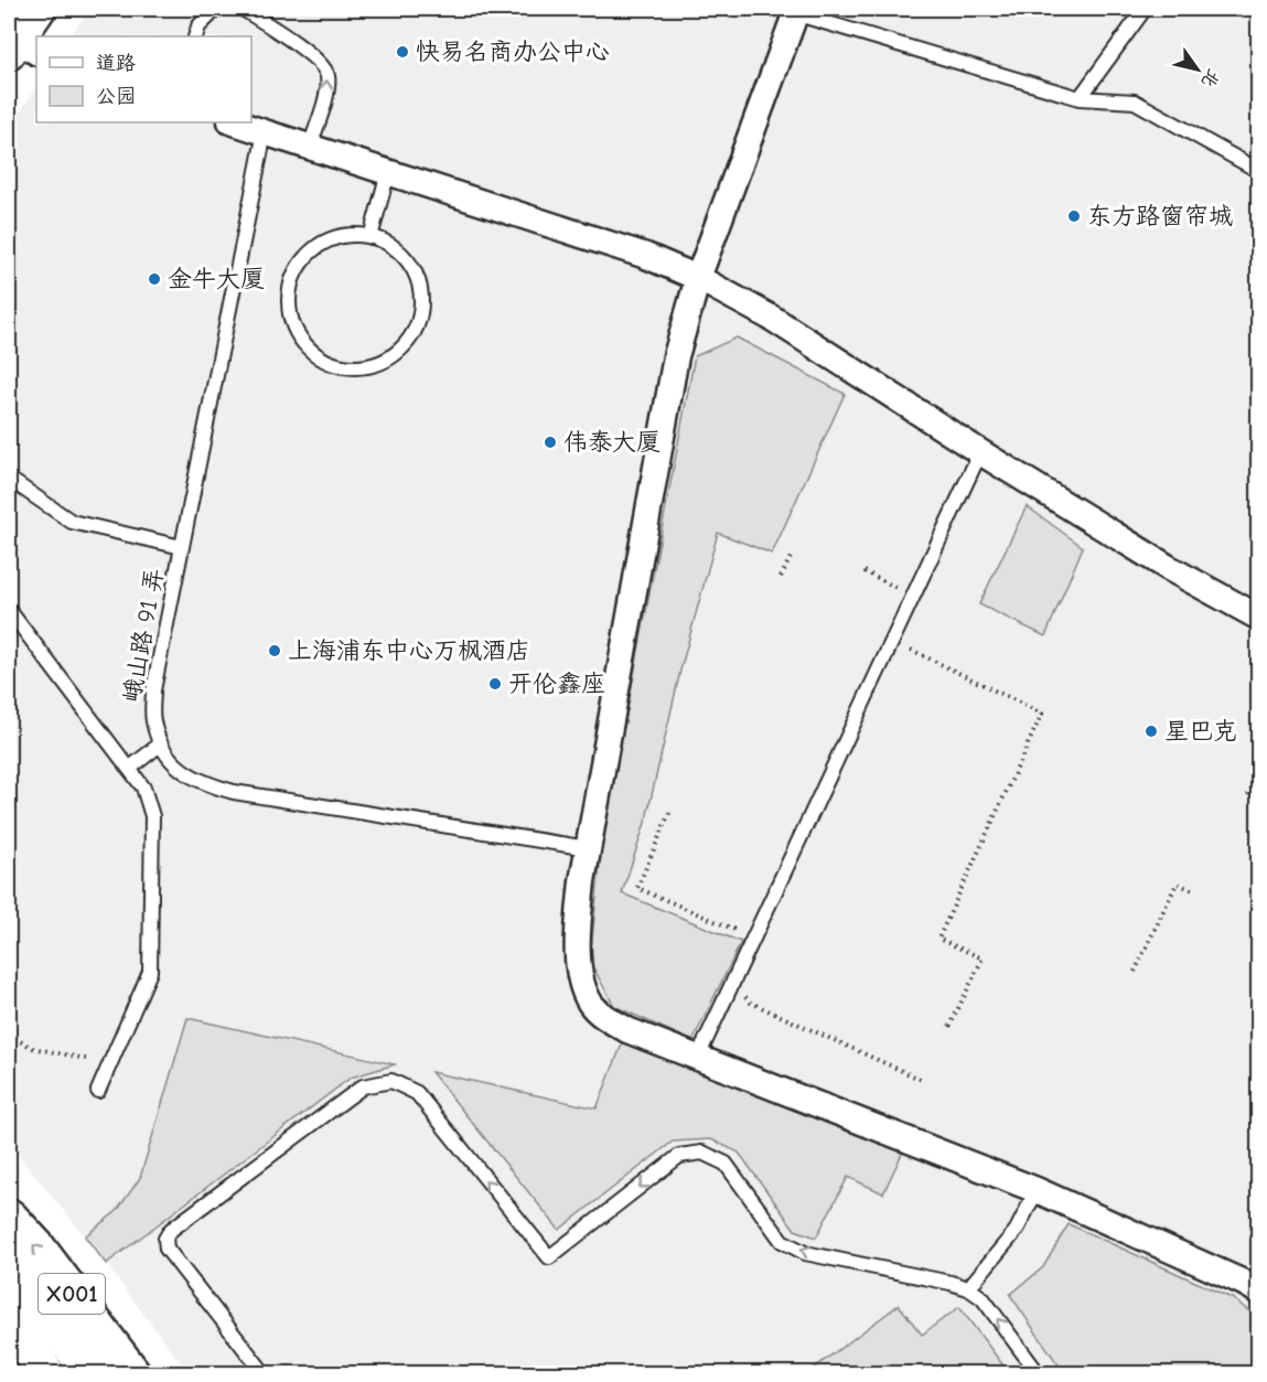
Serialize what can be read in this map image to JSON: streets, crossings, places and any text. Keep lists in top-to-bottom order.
{
  "streets": {
    "main road": ["X001"],
    "lane": ["峨山路 91 弄"]
  },
  "places": [
    "快易名商办公中心",
    "东方路窗帘城",
    "金牛大厦",
    "伟泰大厦",
    "上海浦东中心万枫酒店",
    "开伦鑫座",
    "星巴克"
  ],
  "legend": ["道路", "公园"],
  "north": "bottom right"
}
